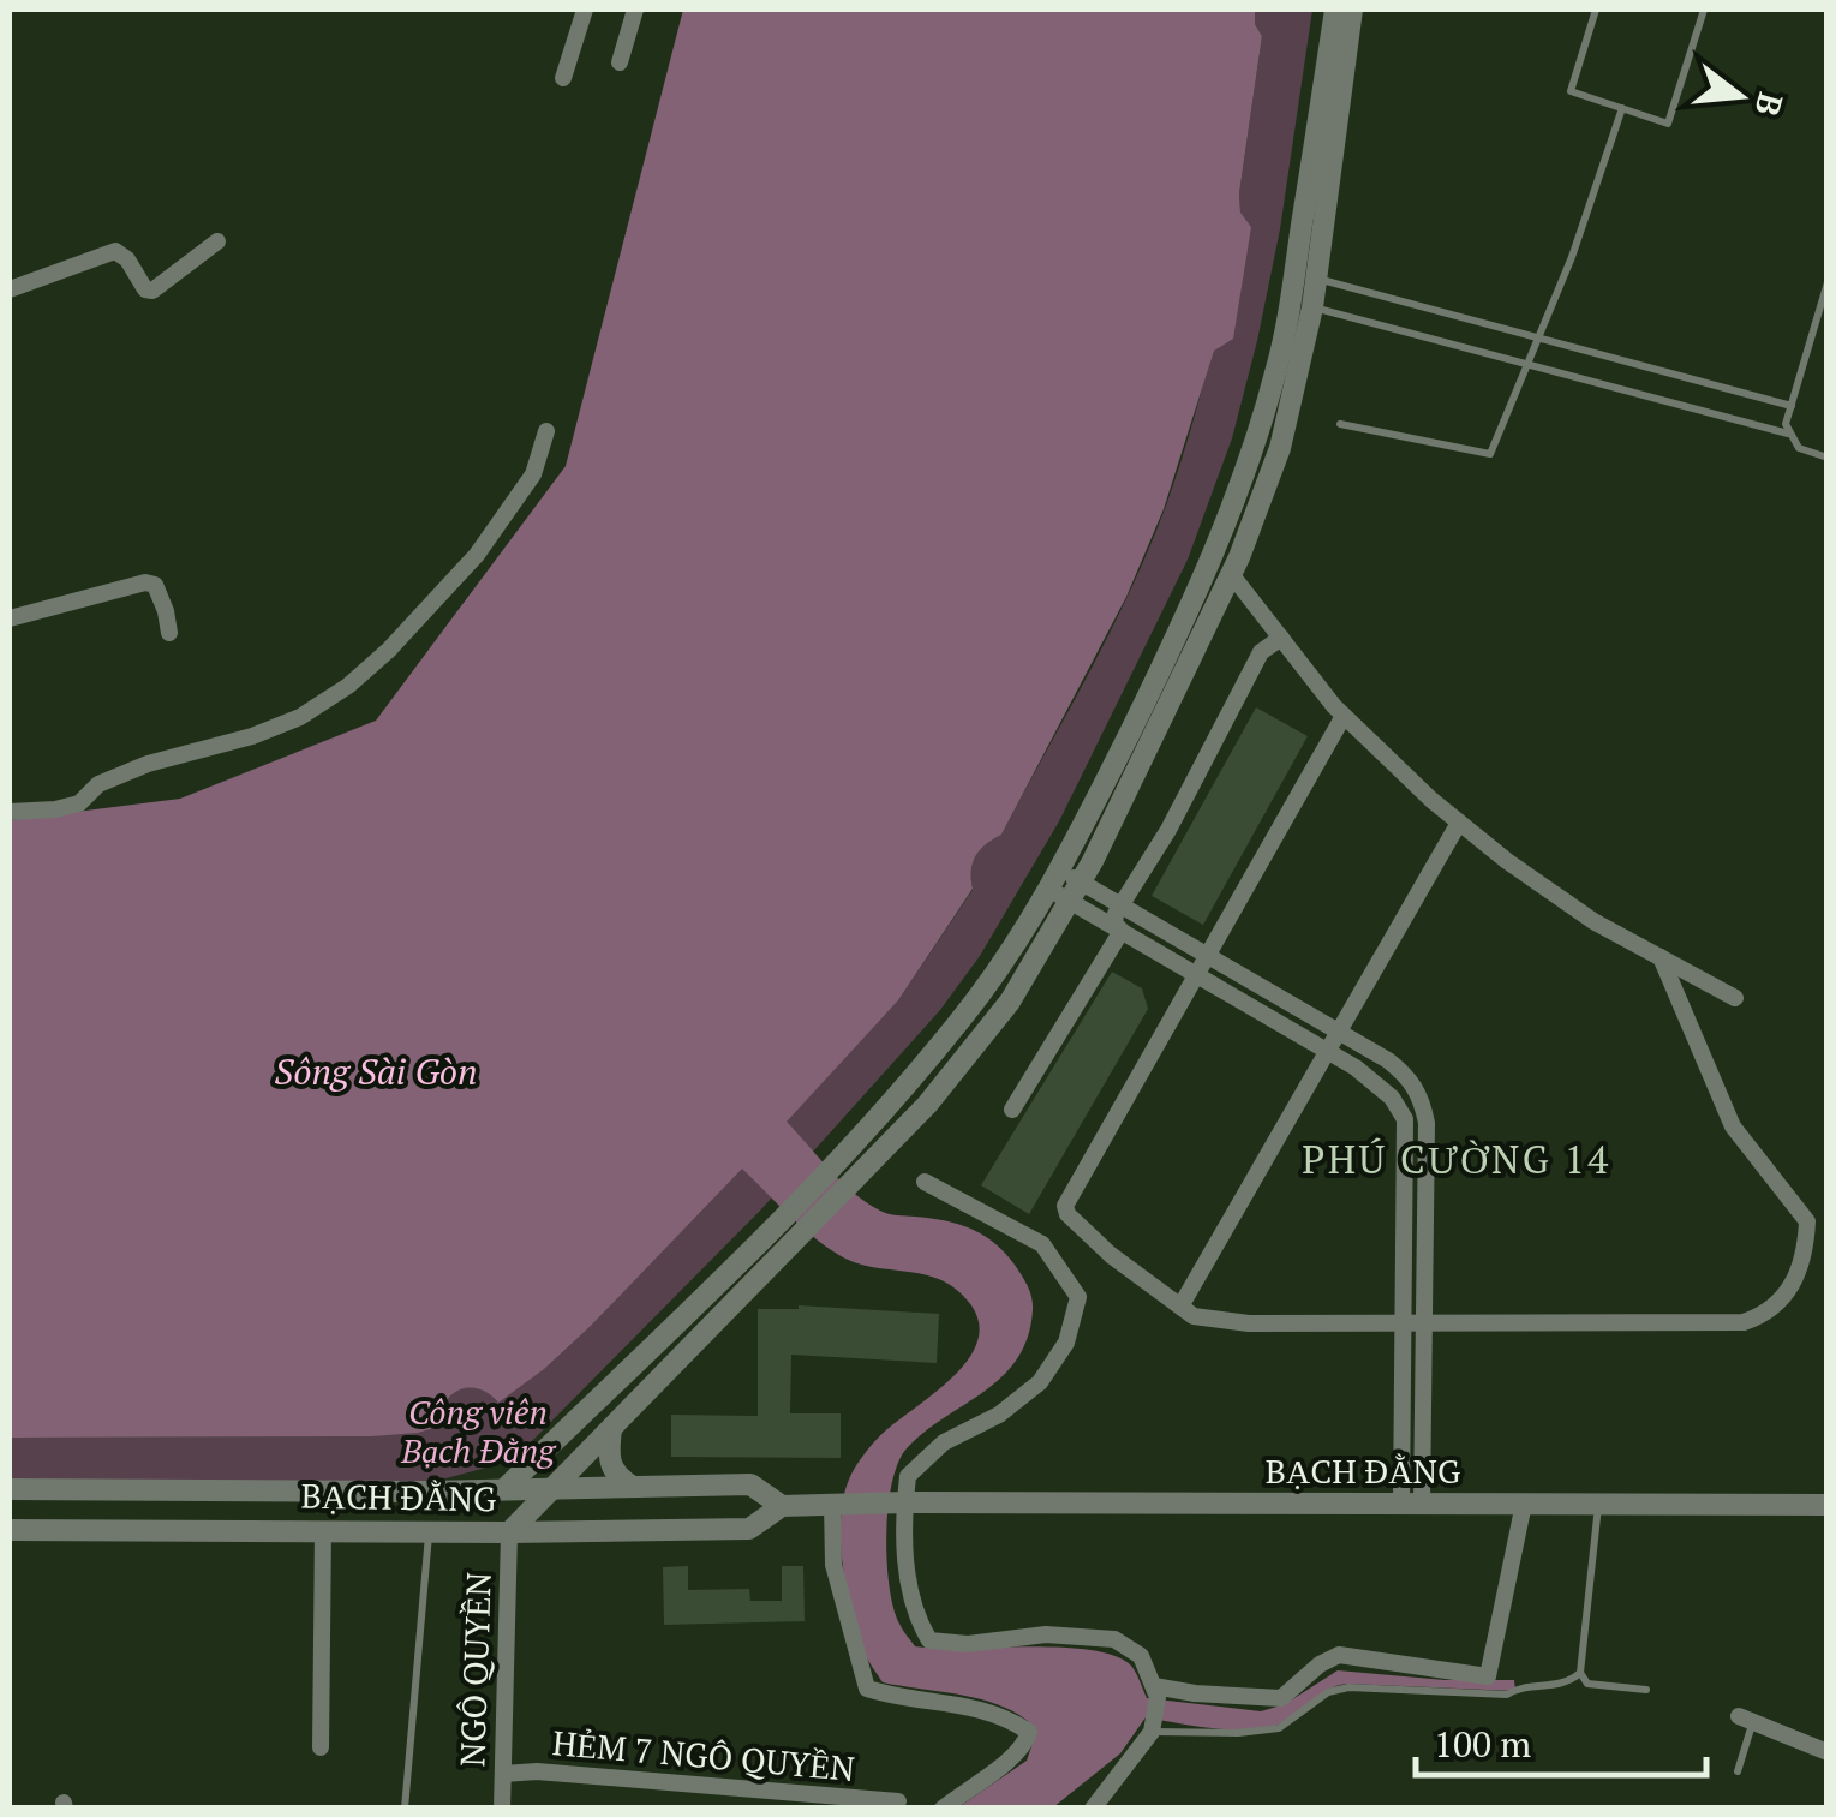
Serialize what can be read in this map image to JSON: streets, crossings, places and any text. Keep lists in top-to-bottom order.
{
  "streets": {
    "street": ["BẠCH ĐẰNG", "NGÔ QUYỀN", "HẺM 7 NGÔ QUYỀN"]
  },
  "crossings": [
    ["BẠCH ĐẰNG", "NGÔ QUYỀN"],
    ["NGÔ QUYỀN", "HẺM 7 NGÔ QUYỀN"]
  ],
  "districts": ["PHÚ CƯỜNG 14"],
  "water": ["Sông Sài Gòn"],
  "parks": ["Công viên Bạch Đằng"],
  "scale_bar": "100 m",
  "north": "right"
}
